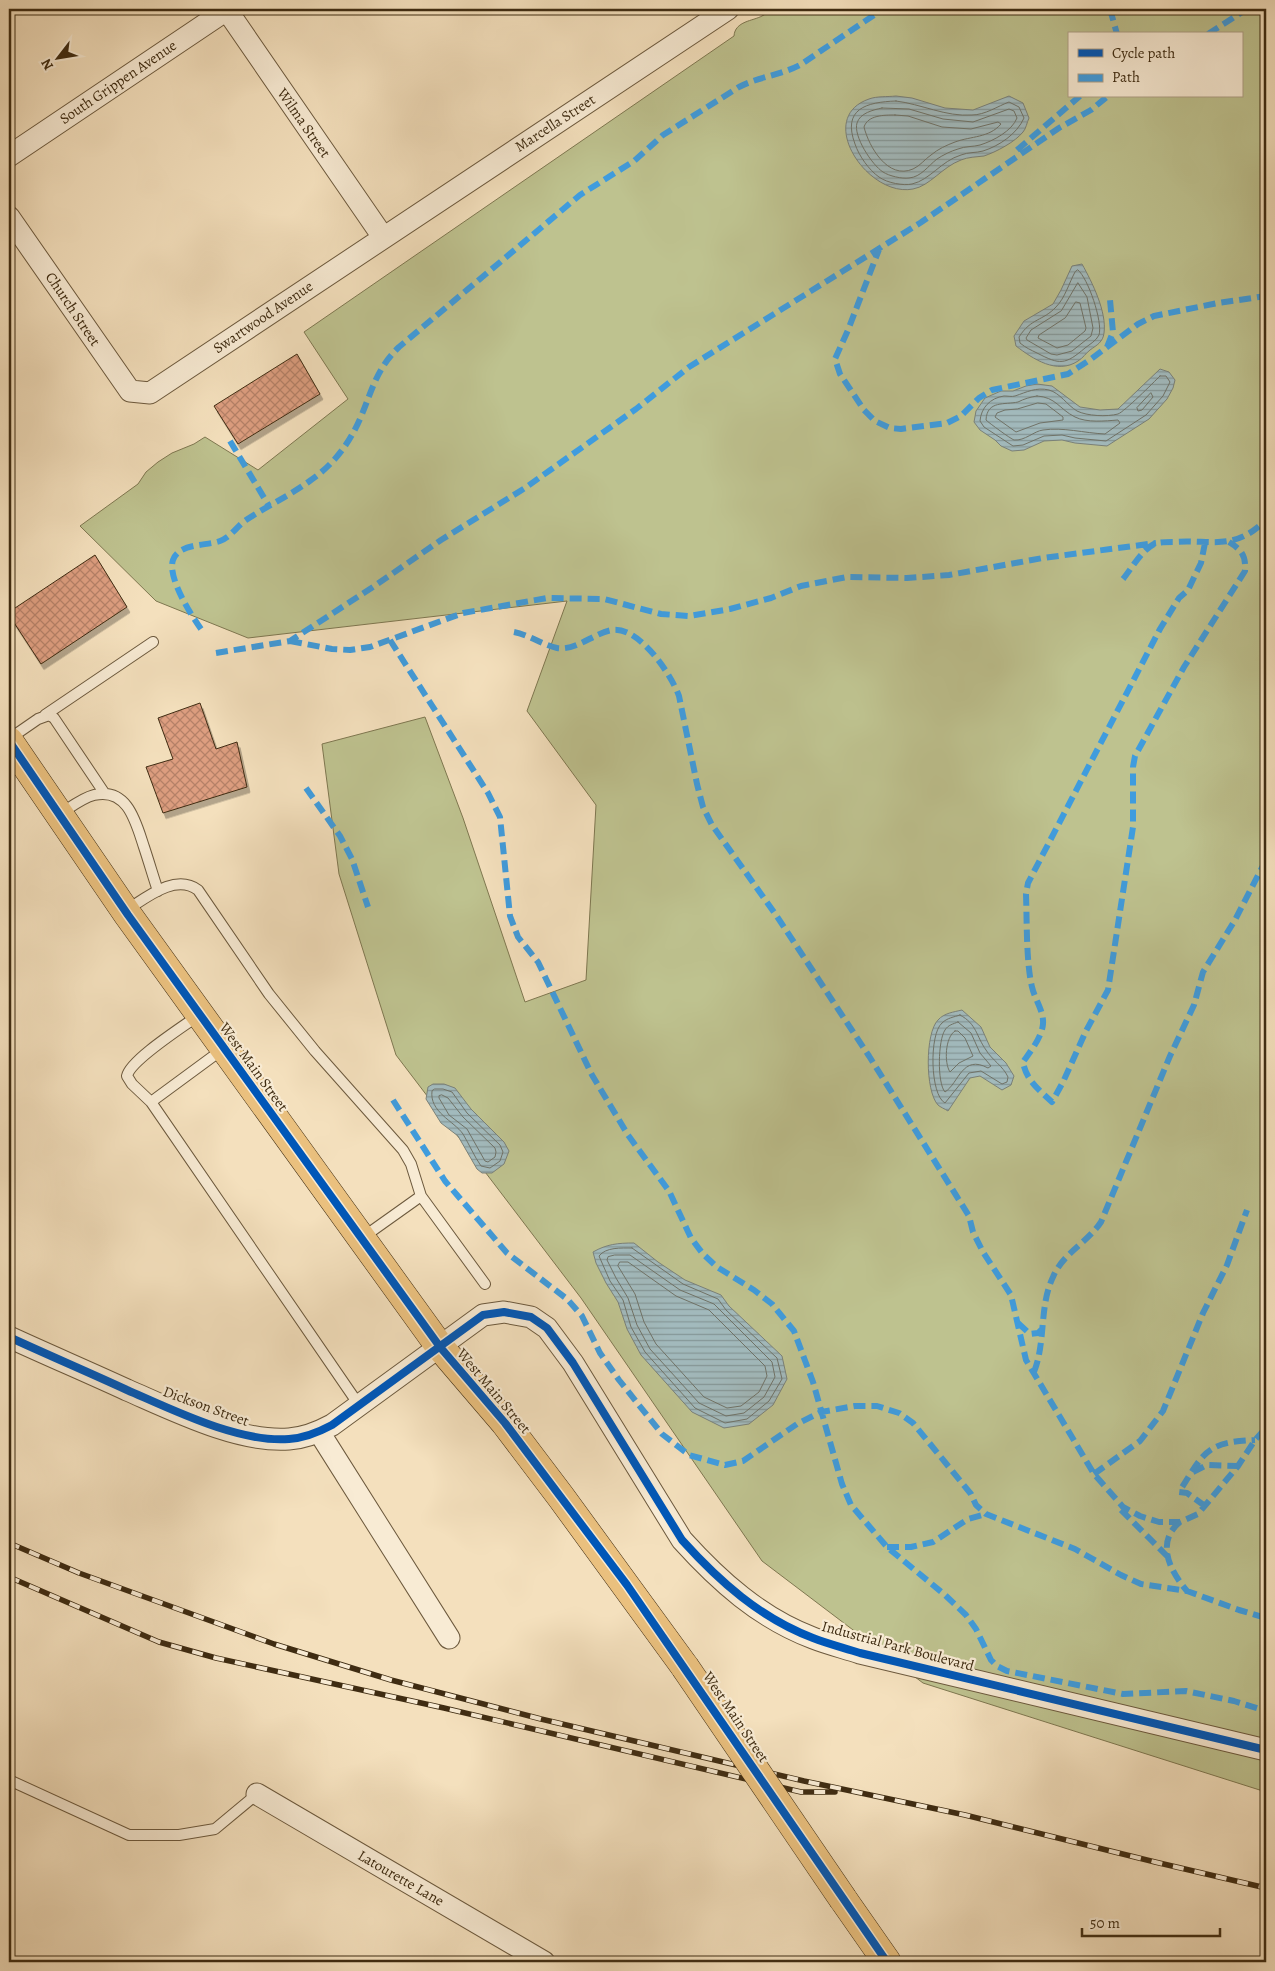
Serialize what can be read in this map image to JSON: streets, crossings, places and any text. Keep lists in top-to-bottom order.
{
  "streets": {
    "main road": ["West Main Street"],
    "street": [
      "South Grippen Avenue",
      "Wilma Street",
      "Marcella Street",
      "Church Street",
      "Swartwood Avenue",
      "Dickson Street",
      "Industrial Park Boulevard",
      "Latourette Lane"
    ]
  },
  "crossings": [
    ["South Grippen Avenue", "Wilma Street"],
    ["Wilma Street", "Marcella Street"],
    ["Wilma Street", "Swartwood Avenue"],
    ["Marcella Street", "Swartwood Avenue"],
    ["Church Street", "Swartwood Avenue"],
    ["West Main Street", "Dickson Street"],
    ["West Main Street", "Industrial Park Boulevard"],
    ["Dickson Street", "Industrial Park Boulevard"]
  ],
  "legend": ["Cycle path", "Path"],
  "scale_bar": "50 m",
  "north": "bottom left"
}
